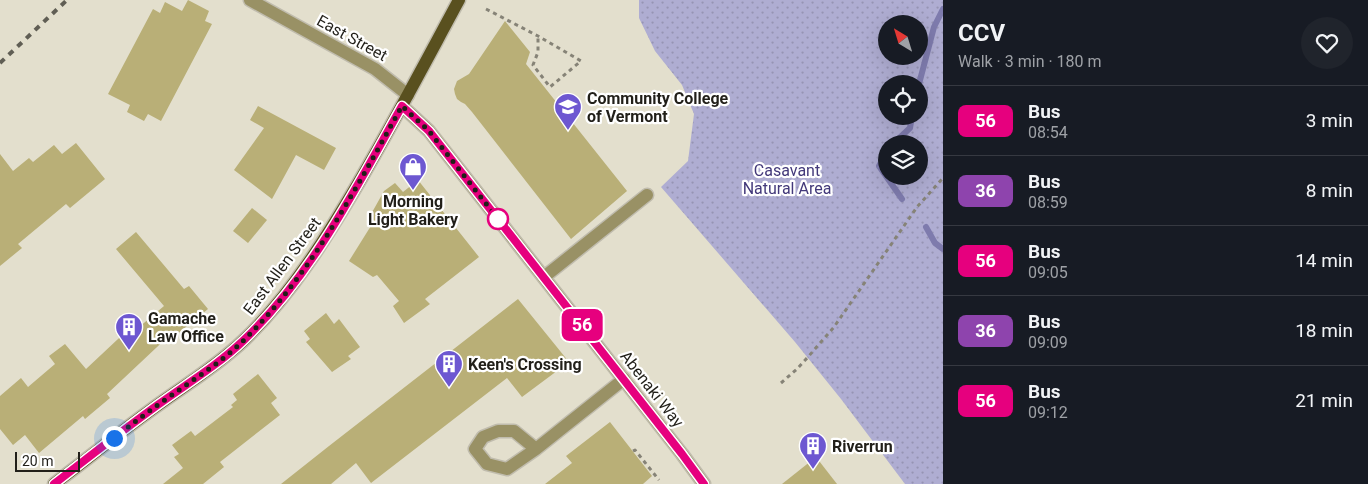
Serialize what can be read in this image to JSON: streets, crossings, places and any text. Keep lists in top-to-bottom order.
{
  "streets": {
    "main road": ["East Allen Street"],
    "street": ["East Street", "Abenaki Way"]
  },
  "crossings": [
    ["East Street", "East Allen Street"],
    ["East Street", "Abenaki Way"],
    ["East Allen Street", "Abenaki Way"]
  ],
  "parks": ["Casavant Natural Area"],
  "places": {
    "school or university": ["Community College of Vermont"],
    "shop": ["Morning Light Bakery"],
    "building": ["Gamache Law Office", "Keen's Crossing", "Riverrun"]
  },
  "lines": ["bus line 56"],
  "scale_bar": "20 m",
  "north": "top left",
  "page": {
    "on_map": "56",
    "heading": ["CCV", "Walk · 3 min · 180 m"],
    "list": [
      {
        "mark": "56",
        "name": "Bus",
        "note": "08:54",
        "value": "3 min"
      },
      {
        "mark": "36",
        "name": "Bus",
        "note": "08:59",
        "value": "8 min"
      },
      {
        "mark": "56",
        "name": "Bus",
        "note": "09:05",
        "value": "14 min"
      },
      {
        "mark": "36",
        "name": "Bus",
        "note": "09:09",
        "value": "18 min"
      },
      {
        "mark": "56",
        "name": "Bus",
        "note": "09:12",
        "value": "21 min"
      }
    ],
    "scale": "20 m"
  }
}
